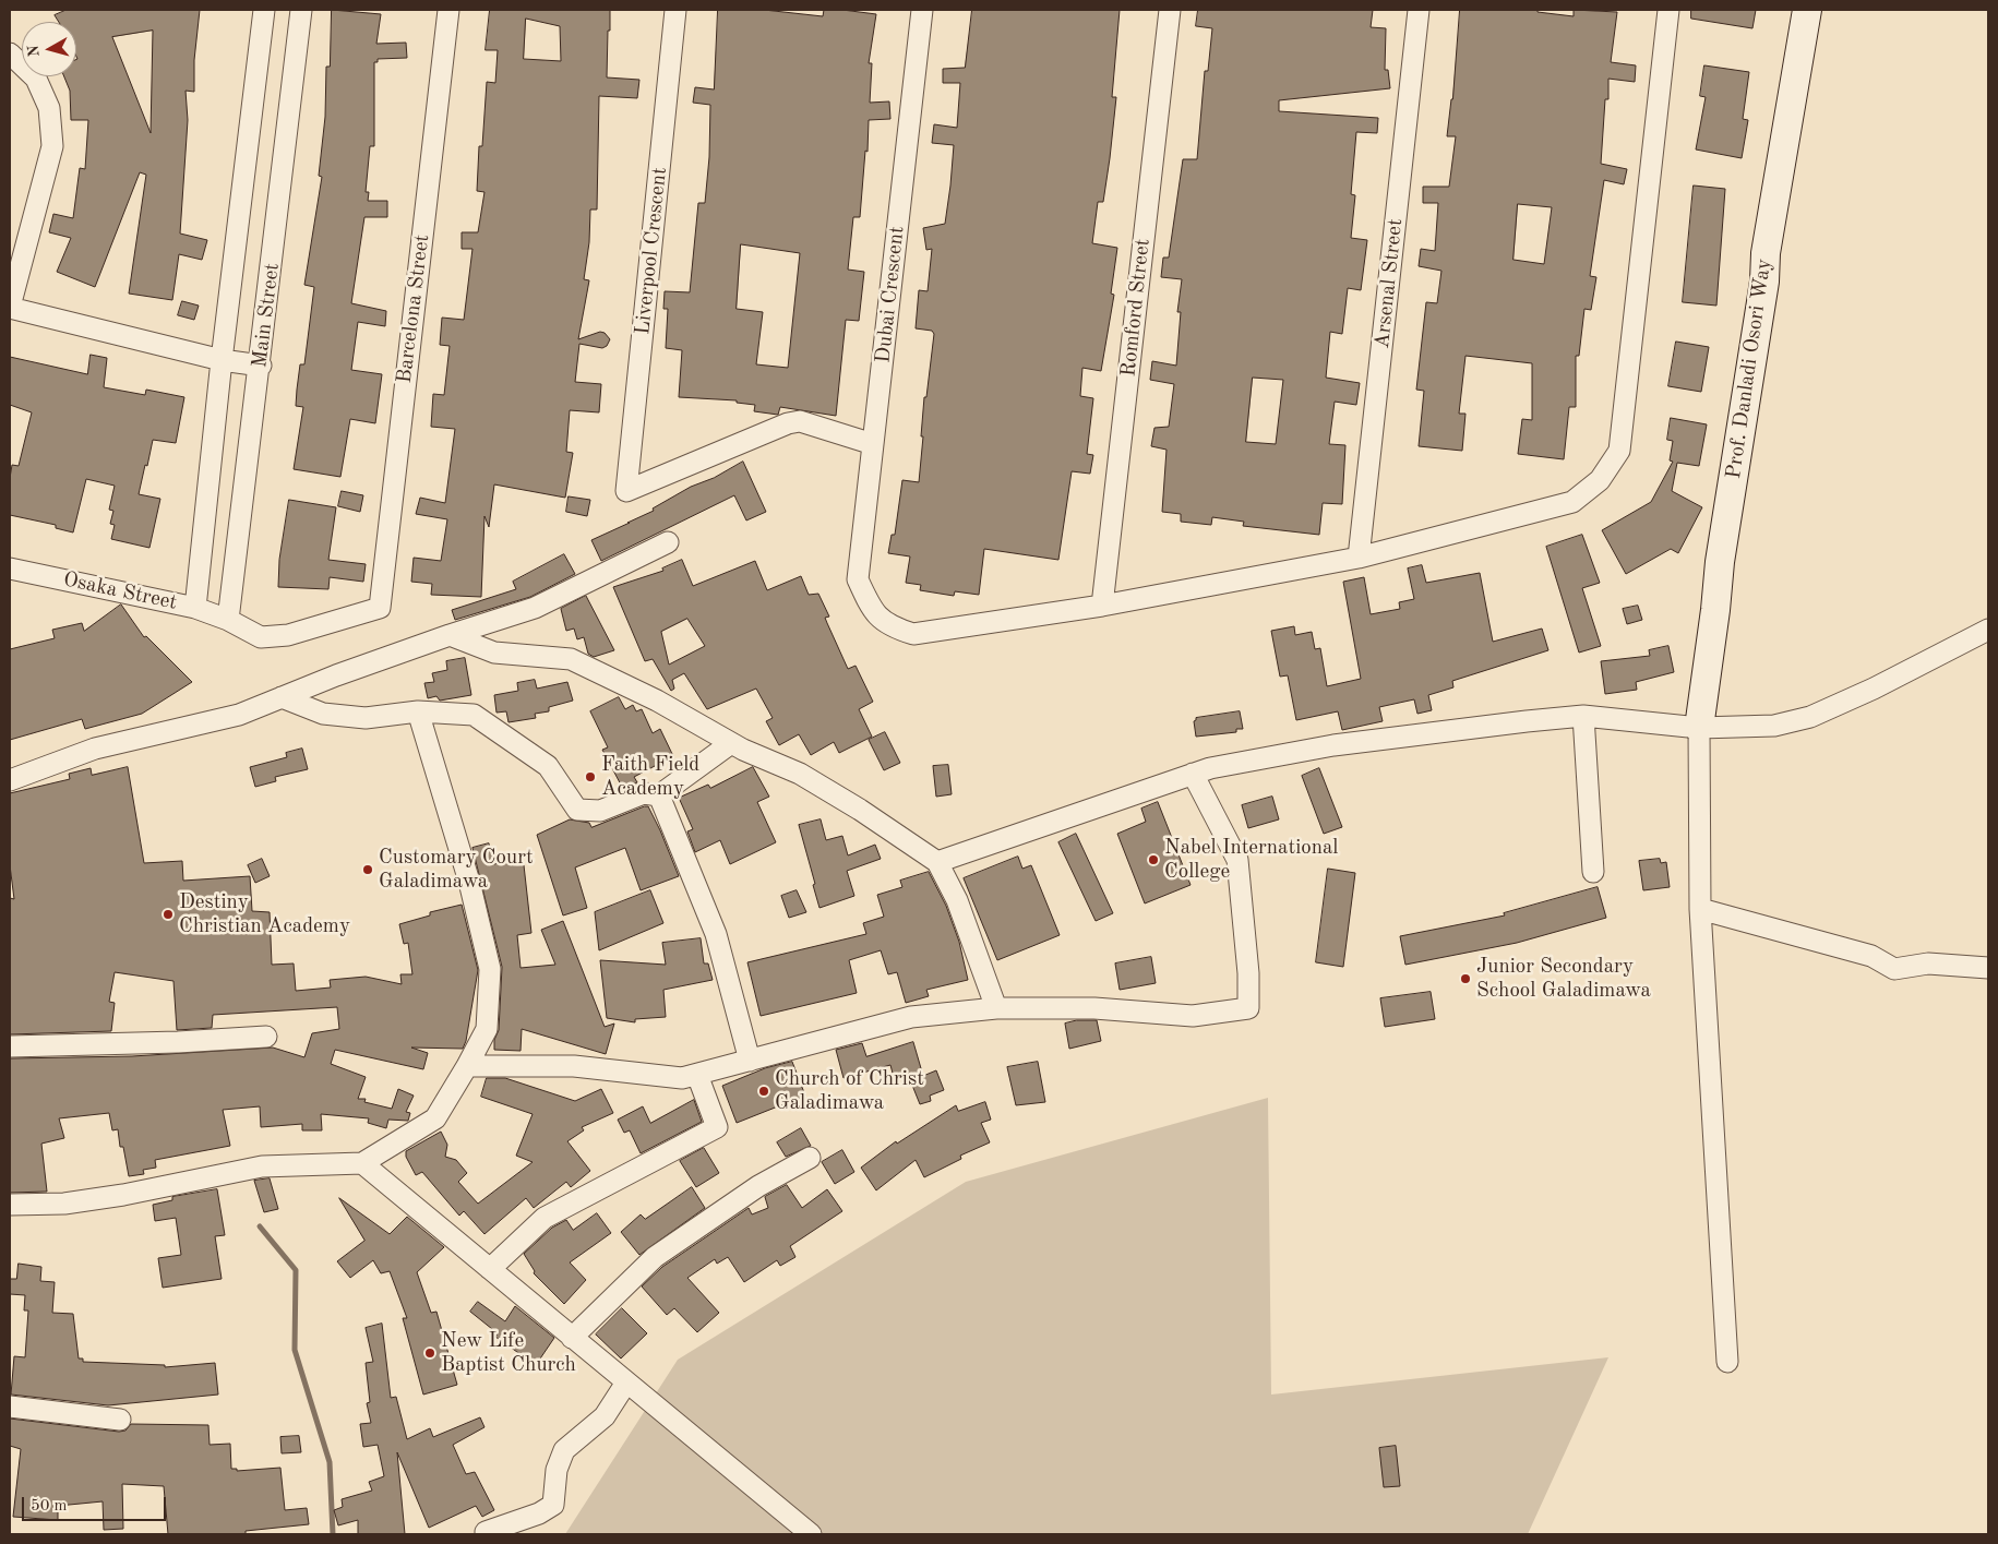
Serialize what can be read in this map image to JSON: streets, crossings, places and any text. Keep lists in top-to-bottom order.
{
  "streets": {
    "street": [
      "Liverpool Crescent",
      "Arsenal Street",
      "Dubai Crescent",
      "Romford Street",
      "Barcelona Street",
      "Main Street",
      "Prof. Danladi Osori Way",
      "Osaka Street"
    ]
  },
  "crossings": [
    ["Liverpool Crescent", "Dubai Crescent"],
    ["Dubai Crescent", "Romford Street"],
    ["Barcelona Street", "Osaka Street"],
    ["Main Street", "Osaka Street"]
  ],
  "places": [
    "Faith Field Academy",
    "Nabel International College",
    "Customary Court Galadimawa",
    "Destiny Christian Academy",
    "Junior Secondary School Galadimawa",
    "Church of Christ Galadimawa",
    "New Life Baptist Church"
  ],
  "scale_bar": "50 m",
  "north": "left"
}
